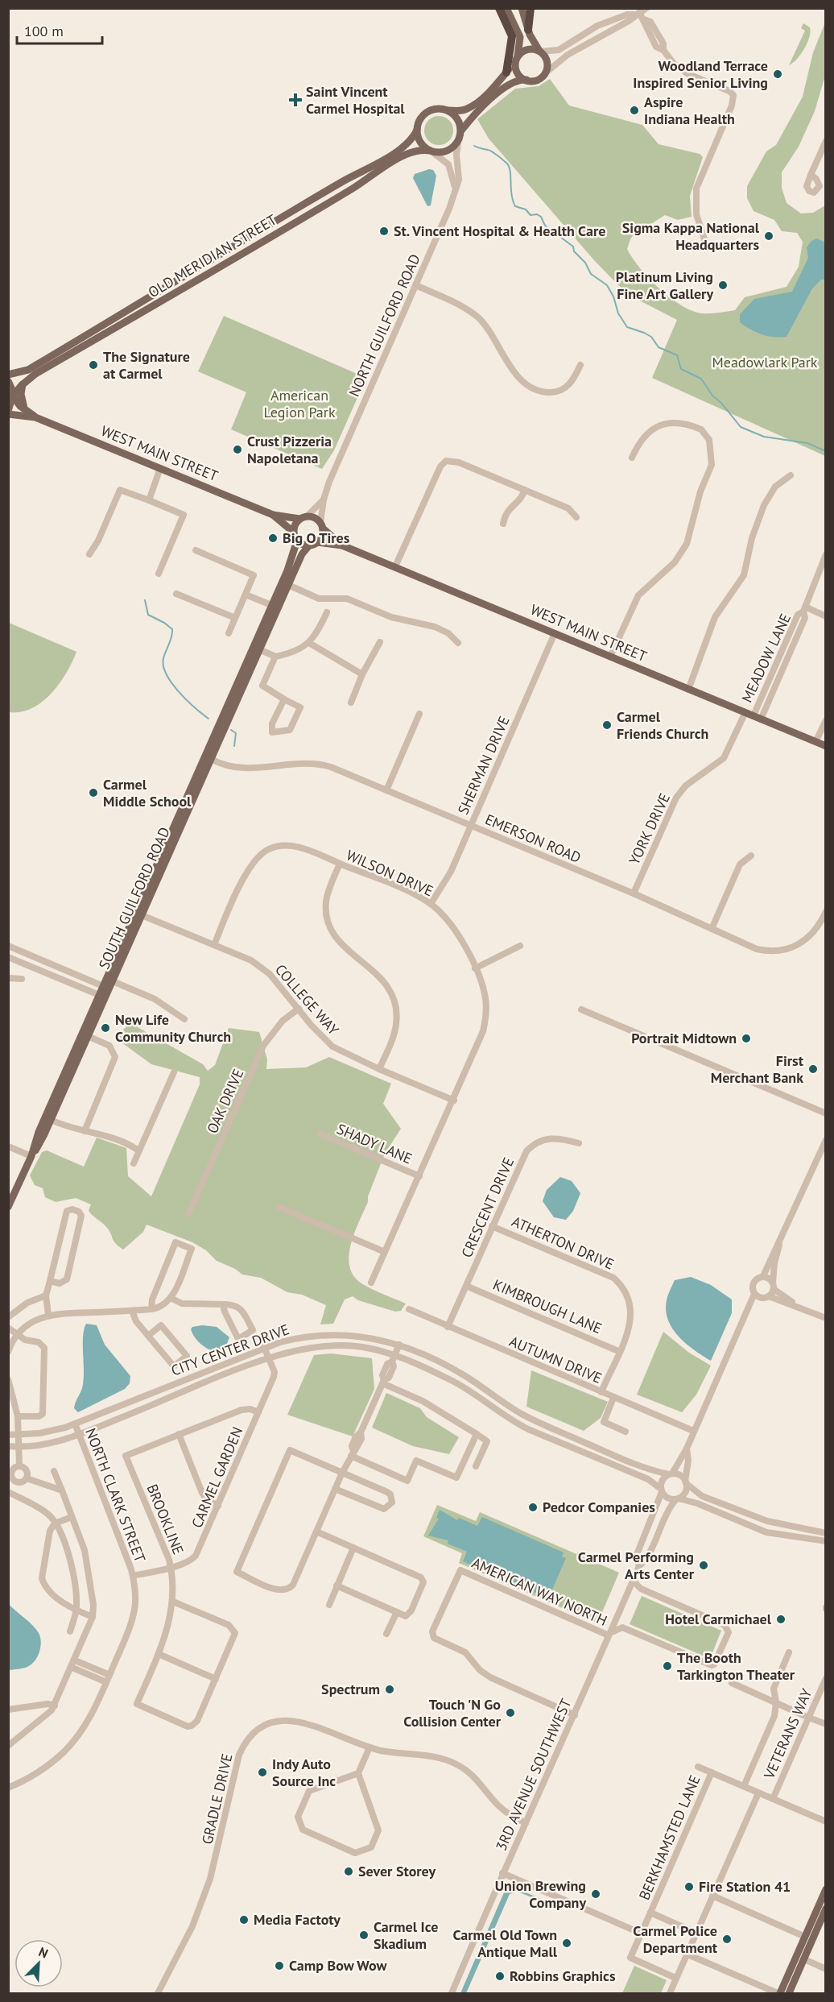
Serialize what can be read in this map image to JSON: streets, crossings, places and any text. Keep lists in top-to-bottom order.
{
  "streets": {
    "main road": ["OLD MERIDIAN STREET", "WEST MAIN STREET", "SOUTH GUILFORD ROAD"],
    "street": [
      "NORTH GUILFORD ROAD",
      "MEADOW LANE",
      "SHERMAN DRIVE",
      "YORK DRIVE",
      "EMERSON ROAD",
      "WILSON DRIVE",
      "COLLEGE WAY",
      "OAK DRIVE",
      "SHADY LANE",
      "CRESCENT DRIVE",
      "ATHERTON DRIVE",
      "KIMBROUGH LANE",
      "CITY CENTER DRIVE",
      "AUTUMN DRIVE",
      "CARMEL GARDEN",
      "NORTH CLARK STREET",
      "BROOKLINE",
      "AMERICAN WAY NORTH",
      "VETERANS WAY",
      "3RD AVENUE SOUTHWEST",
      "GRADLE DRIVE",
      "BERKHAMSTED LANE"
    ]
  },
  "crossings": [
    ["OLD MERIDIAN STREET", "NORTH GUILFORD ROAD"],
    ["OLD MERIDIAN STREET", "WEST MAIN STREET"],
    ["NORTH GUILFORD ROAD", "WEST MAIN STREET"],
    ["NORTH GUILFORD ROAD", "SOUTH GUILFORD ROAD"],
    ["WEST MAIN STREET", "MEADOW LANE"],
    ["WEST MAIN STREET", "SHERMAN DRIVE"],
    ["WEST MAIN STREET", "YORK DRIVE"],
    ["WEST MAIN STREET", "SOUTH GUILFORD ROAD"],
    ["SHERMAN DRIVE", "EMERSON ROAD"],
    ["SHERMAN DRIVE", "WILSON DRIVE"],
    ["YORK DRIVE", "EMERSON ROAD"],
    ["EMERSON ROAD", "SOUTH GUILFORD ROAD"],
    ["WILSON DRIVE", "COLLEGE WAY"],
    ["WILSON DRIVE", "SHADY LANE"],
    ["SOUTH GUILFORD ROAD", "COLLEGE WAY"],
    ["COLLEGE WAY", "OAK DRIVE"],
    ["CRESCENT DRIVE", "ATHERTON DRIVE"],
    ["CRESCENT DRIVE", "KIMBROUGH LANE"],
    ["CRESCENT DRIVE", "AUTUMN DRIVE"],
    ["ATHERTON DRIVE", "KIMBROUGH LANE"],
    ["ATHERTON DRIVE", "AUTUMN DRIVE"],
    ["CITY CENTER DRIVE", "CARMEL GARDEN"],
    ["CITY CENTER DRIVE", "NORTH CLARK STREET"],
    ["CITY CENTER DRIVE", "3RD AVENUE SOUTHWEST"],
    ["CARMEL GARDEN", "NORTH CLARK STREET"],
    ["CARMEL GARDEN", "BROOKLINE"],
    ["AMERICAN WAY NORTH", "3RD AVENUE SOUTHWEST"],
    ["VETERANS WAY", "BERKHAMSTED LANE"],
    ["3RD AVENUE SOUTHWEST", "GRADLE DRIVE"]
  ],
  "parks": ["Meadowlark Park", "American Legion Park"],
  "places": {
    "other": [
      "Woodland Terrace Inspired Senior Living",
      "Aspire Indiana Health",
      "St. Vincent Hospital & Health Care",
      "Sigma Kappa National Headquarters",
      "Platinum Living Fine Art Gallery",
      "The Signature at Carmel",
      "Crust Pizzeria Napoletana",
      "Big O Tires",
      "Carmel Friends Church",
      "Carmel Middle School",
      "New Life Community Church",
      "Portrait Midtown",
      "First Merchant Bank",
      "Pedcor Companies",
      "Carmel Performing Arts Center",
      "Hotel Carmichael",
      "The Booth Tarkington Theater",
      "Spectrum",
      "Touch 'N Go Collision Center",
      "Indy Auto Source Inc",
      "Sever Storey",
      "Fire Station 41",
      "Union Brewing Company",
      "Media Factoty",
      "Carmel Ice Skadium",
      "Carmel Police Department",
      "Carmel Old Town Antique Mall",
      "Camp Bow Wow",
      "Robbins Graphics"
    ],
    "health": ["Saint Vincent Carmel Hospital"]
  },
  "scale_bar": "100 m",
  "north": "top right"
}
